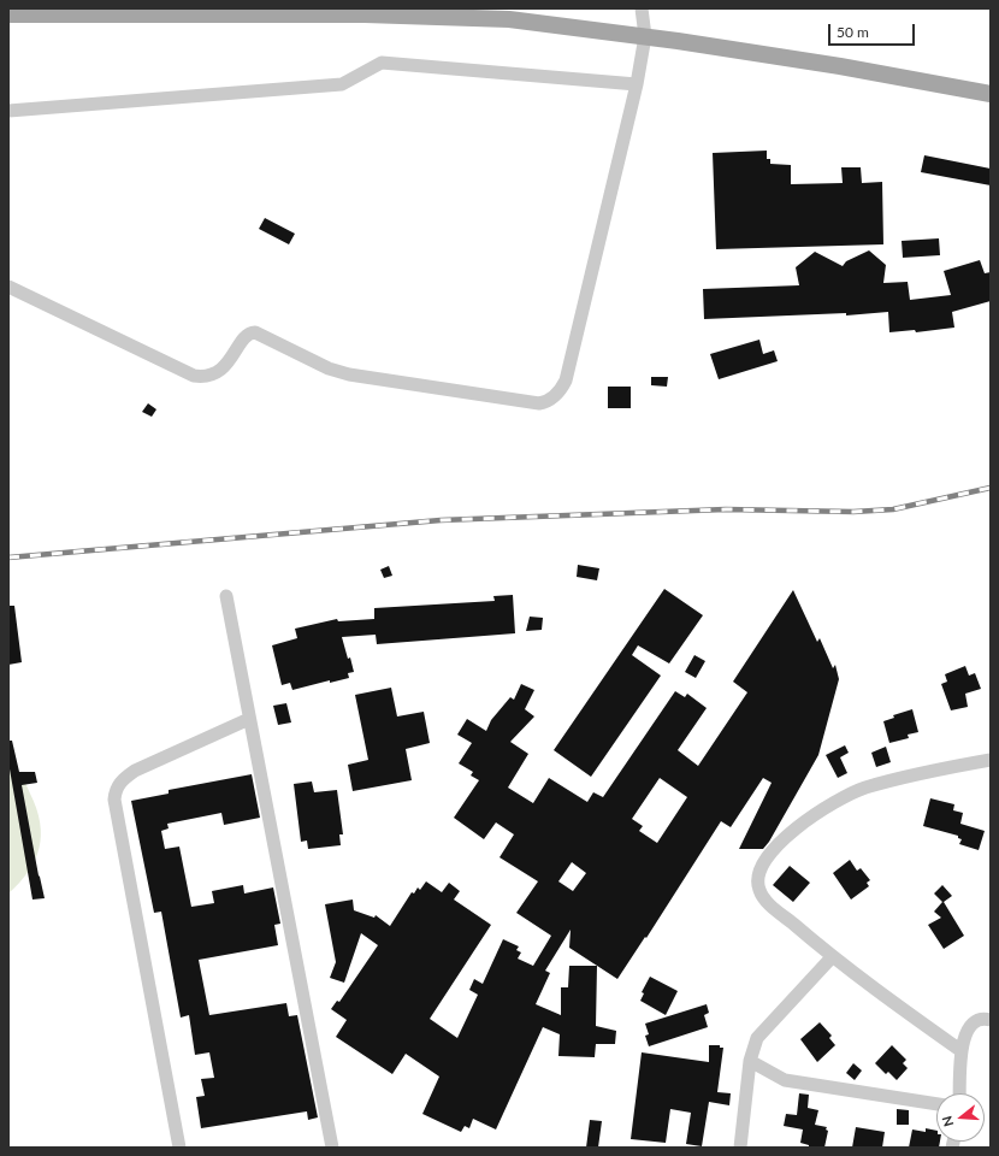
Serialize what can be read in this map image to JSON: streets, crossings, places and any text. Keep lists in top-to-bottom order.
{
  "scale_bar": "50 m",
  "north": "left"
}
